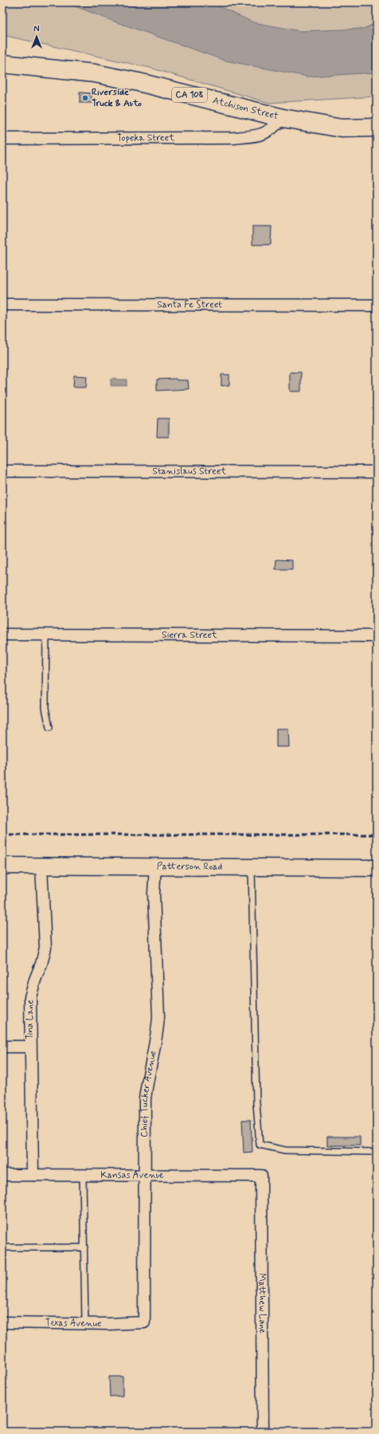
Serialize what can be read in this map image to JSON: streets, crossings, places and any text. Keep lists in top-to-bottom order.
{
  "streets": {
    "main road": ["CA 108", "Atchison Street", "Patterson Road"],
    "street": [
      "Topeka Street",
      "Santa Fe Street",
      "Stanislaus Street",
      "Sierra Street",
      "Tina Lane",
      "Chief Tucker Avenue",
      "Kansas Avenue",
      "Matthew Lane",
      "Texas Avenue"
    ]
  },
  "crossings": [
    ["Atchison Street", "Topeka Street"],
    ["Patterson Road", "Tina Lane"],
    ["Patterson Road", "Chief Tucker Avenue"],
    ["Tina Lane", "Kansas Avenue"],
    ["Chief Tucker Avenue", "Kansas Avenue"],
    ["Chief Tucker Avenue", "Texas Avenue"],
    ["Kansas Avenue", "Matthew Lane"]
  ],
  "places": ["Riverside Truck & Auto"],
  "north": "top"
}
